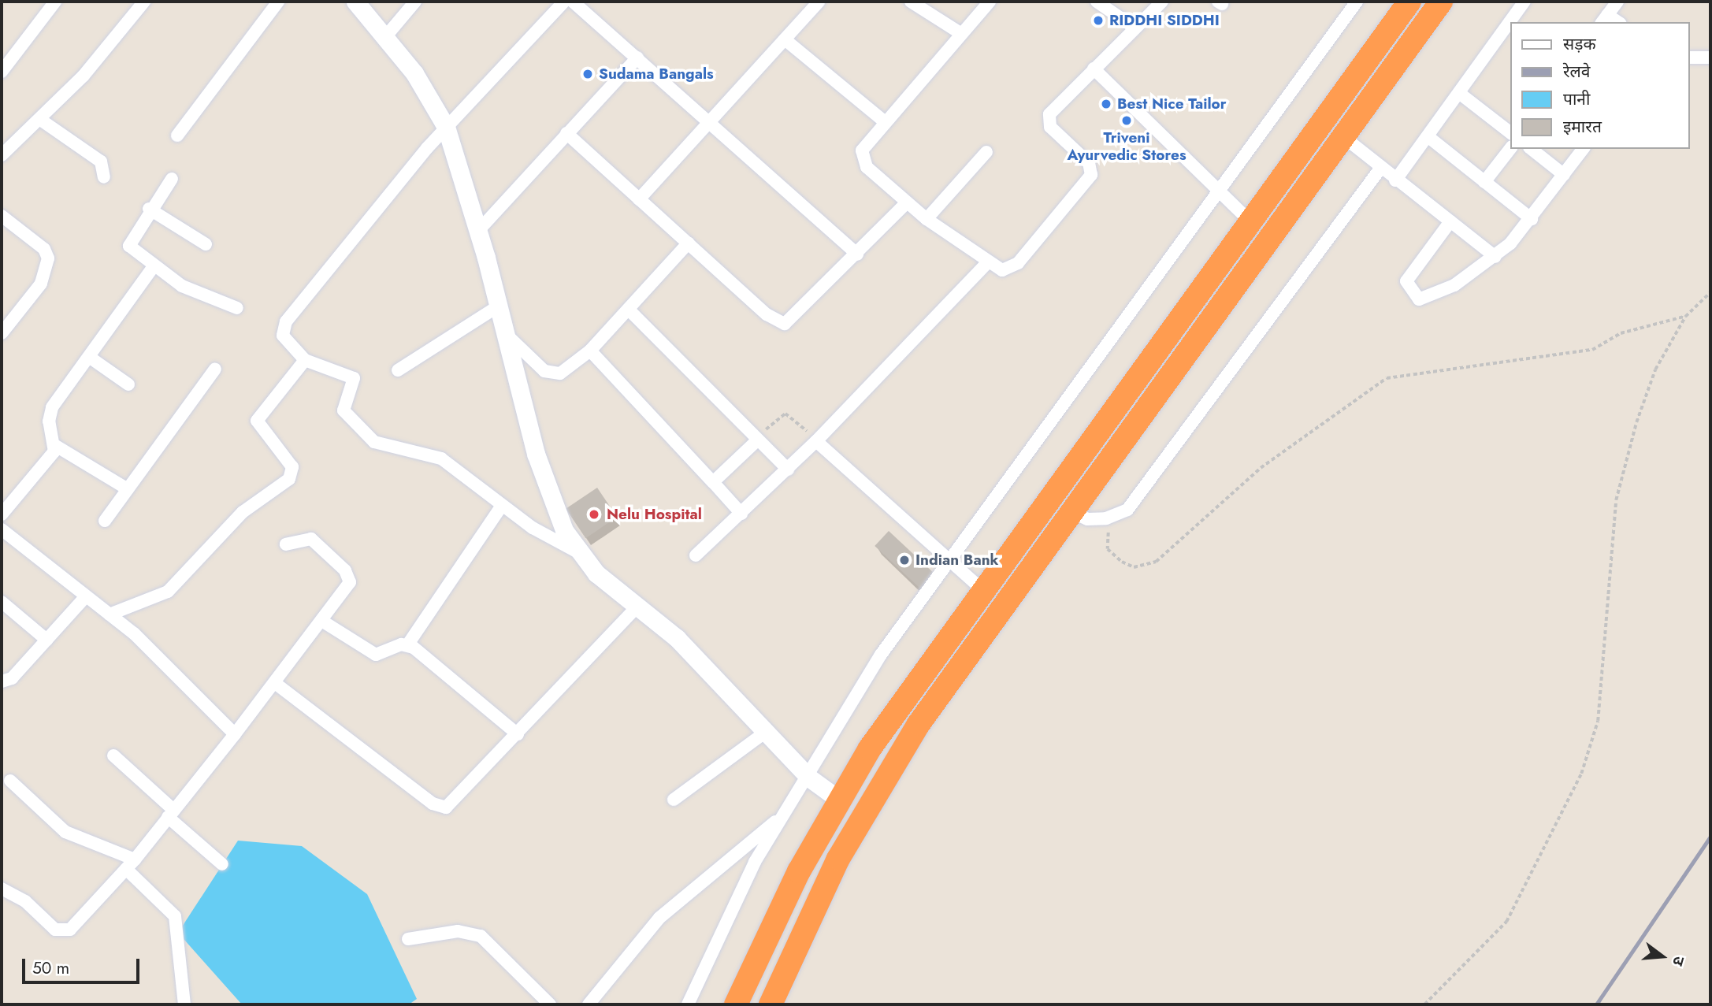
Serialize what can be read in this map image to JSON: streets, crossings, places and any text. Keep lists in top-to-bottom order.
{
  "places": [
    "RIDDHI SIDDHI",
    "Sudama Bangals",
    "Best Nice Tailor",
    "Triveni Ayurvedic Stores",
    "Nelu Hospital",
    "Indian Bank"
  ],
  "legend": [
    "सड़क",
    "रेलवे",
    "पानी",
    "इमारत"
  ],
  "scale_bar": "50 m",
  "north": "right"
}
